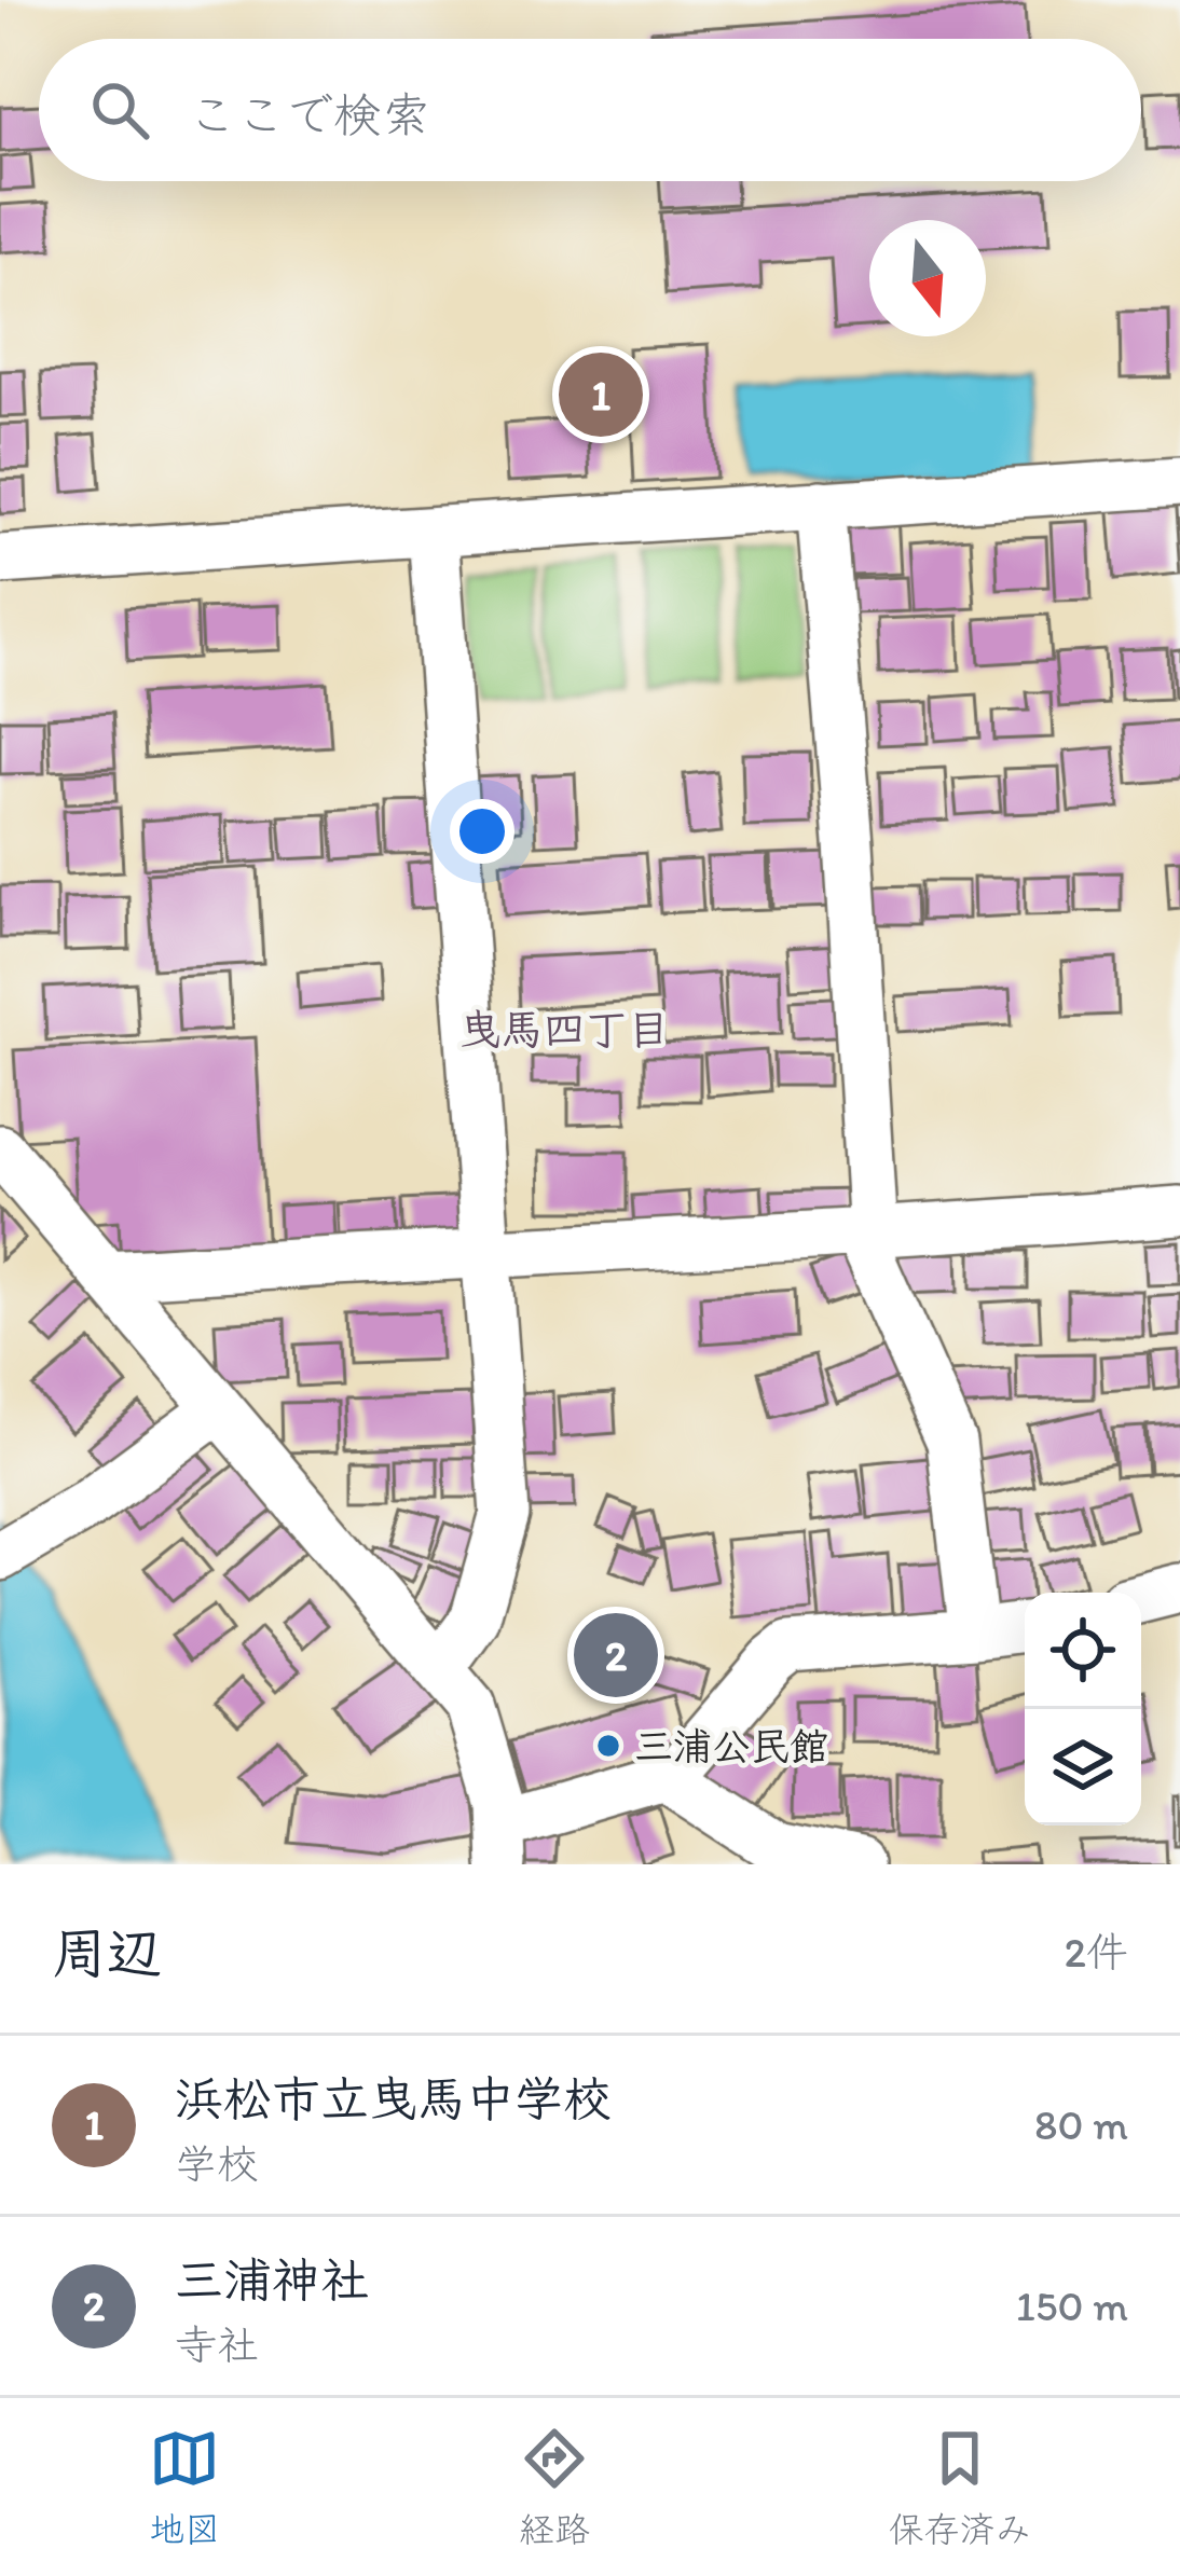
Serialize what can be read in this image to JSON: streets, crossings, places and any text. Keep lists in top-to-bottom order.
{
  "districts": ["曳馬四丁目"],
  "places": ["三浦公民館"],
  "north": "bottom",
  "page": {
    "search": "ここで検索",
    "pins": ["1", "2"],
    "heading": ["周辺", "2件"],
    "list": [
      {
        "mark": "1",
        "name": "浜松市立曳馬中学校",
        "note": "学校",
        "value": "80 m"
      },
      {
        "mark": "2",
        "name": "三浦神社",
        "note": "寺社",
        "value": "150 m"
      }
    ],
    "nav": ["地図", "経路", "保存済み"]
  }
}
